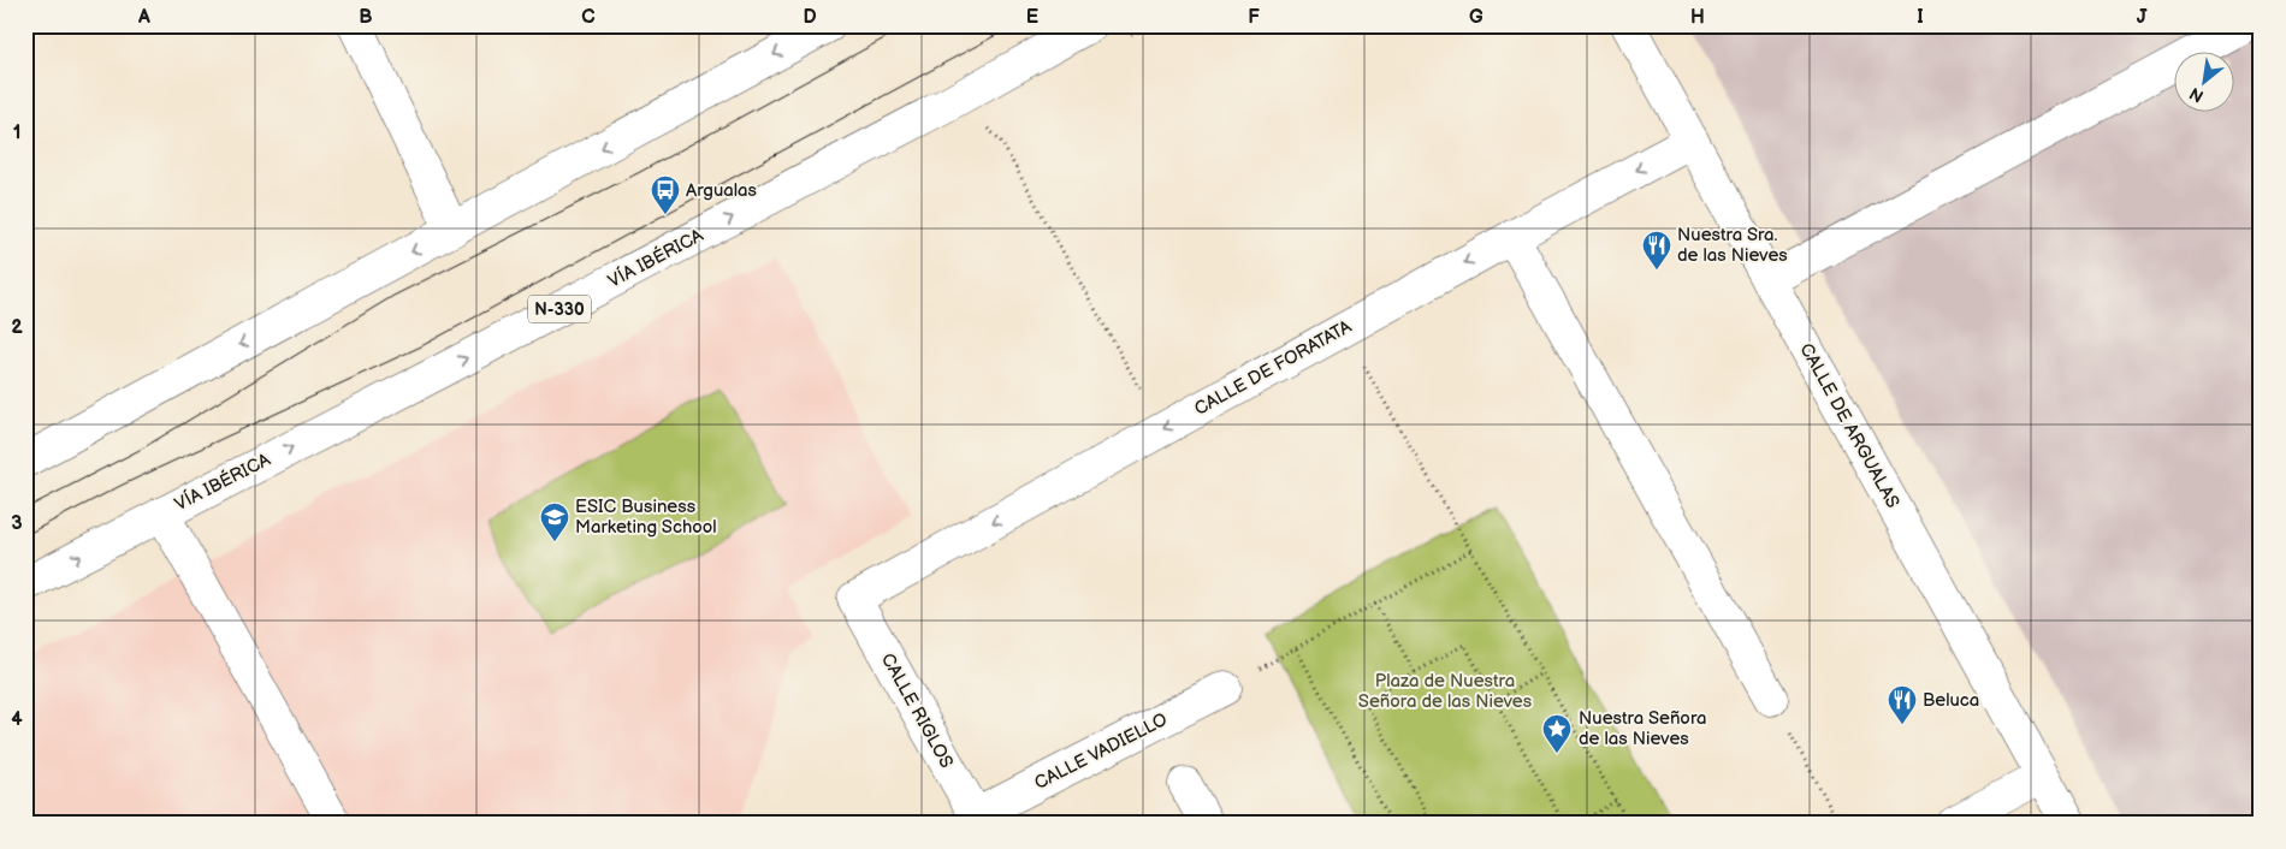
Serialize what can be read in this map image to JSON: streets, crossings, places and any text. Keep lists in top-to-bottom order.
{
  "streets": {
    "main road": [
      "VÍA IBÉRICA",
      "N-330",
      "CALLE DE FORATATA",
      "CALLE DE ARGUALAS",
      "CALLE RIGLOS",
      "CALLE VADIELLO"
    ]
  },
  "crossings": [
    ["CALLE DE FORATATA", "CALLE DE ARGUALAS"],
    ["CALLE DE FORATATA", "CALLE RIGLOS"],
    ["CALLE RIGLOS", "CALLE VADIELLO"]
  ],
  "one_way": ["CALLE DE FORATATA"],
  "parks": ["Plaza de Nuestra Señora de las Nieves"],
  "places": {
    "bus stop": ["Argualas"],
    "restaurant": ["Nuestra Sra. de las Nieves", "Beluca"],
    "school or university": ["ESIC Business Marketing School"],
    "place": ["Nuestra Señora de las Nieves"]
  },
  "north": "bottom left",
  "grid": {
    "columns": [
      "A",
      "B",
      "C",
      "D",
      "E",
      "F",
      "G",
      "H",
      "I",
      "J"
    ],
    "rows": [
      "1",
      "2",
      "3",
      "4"
    ]
  }
}
